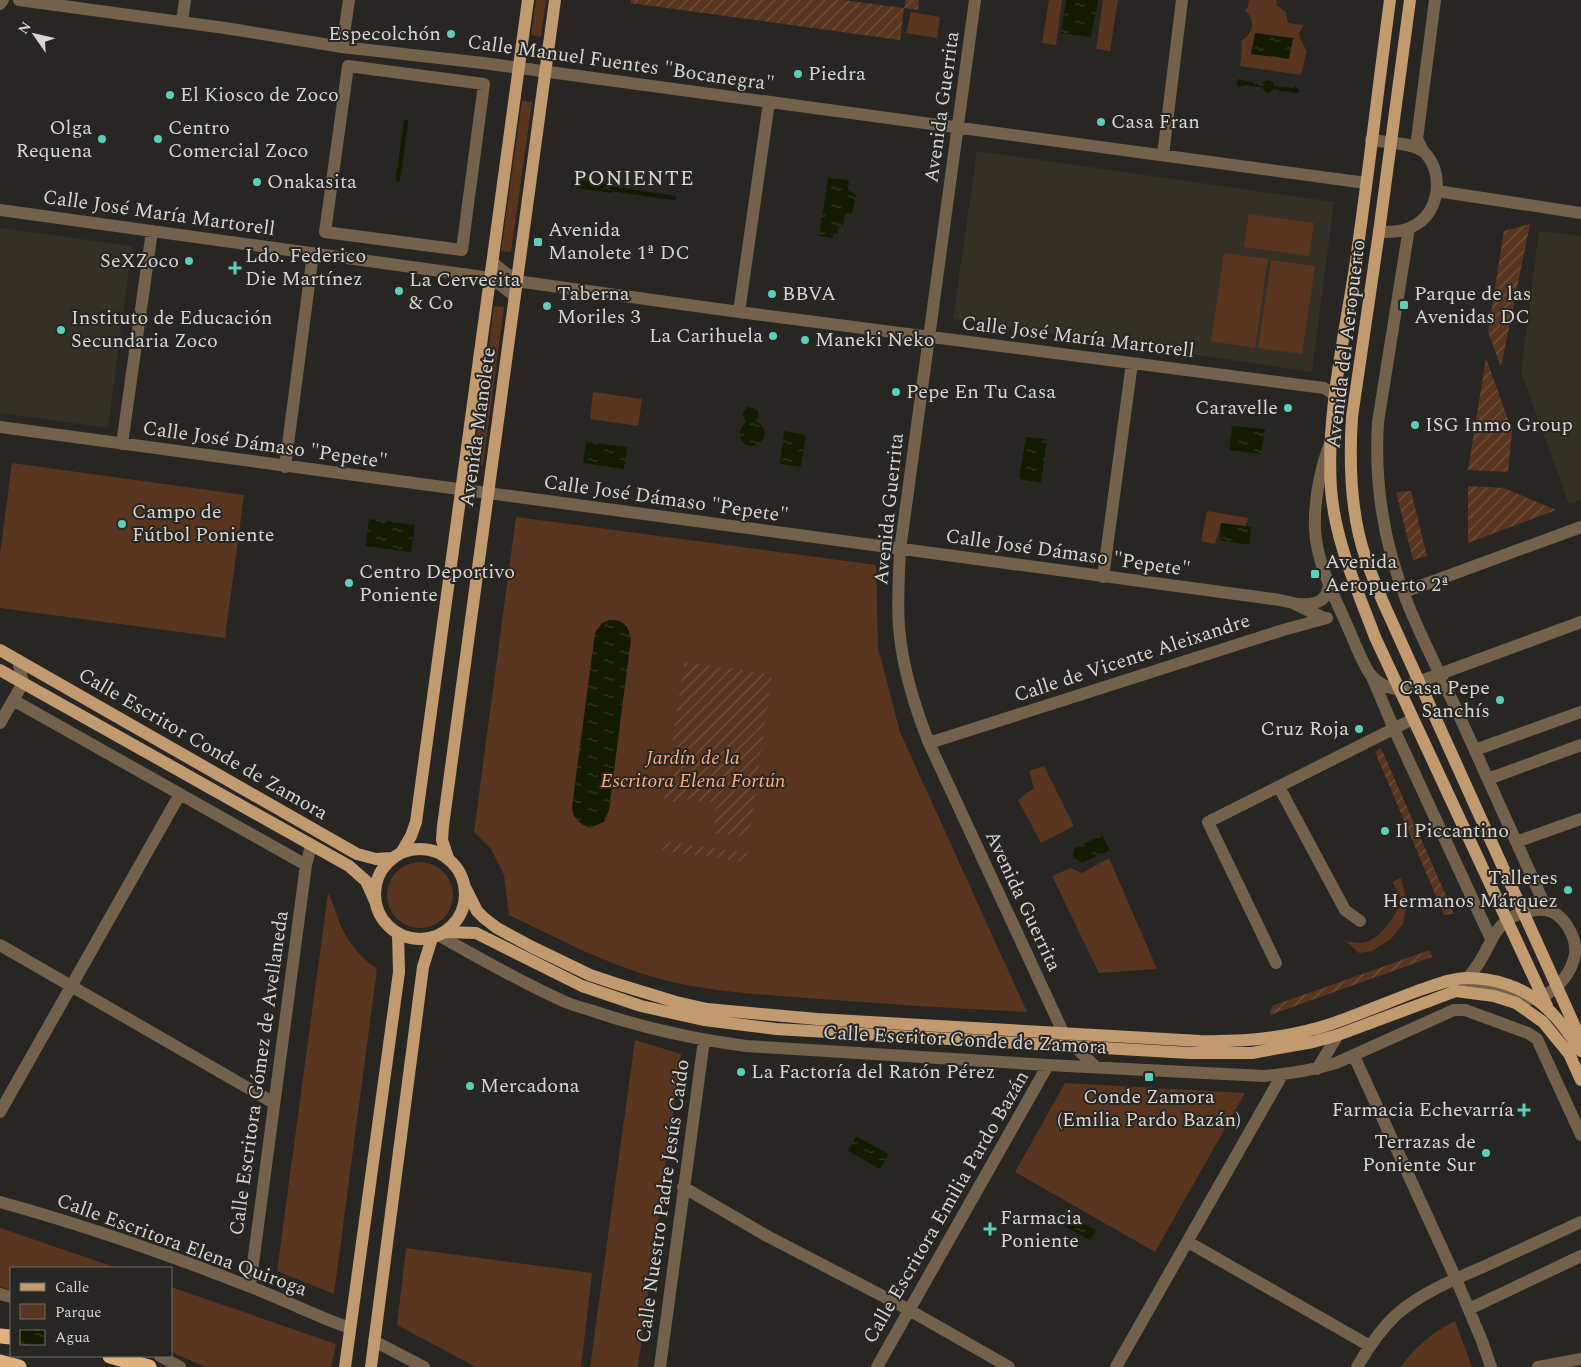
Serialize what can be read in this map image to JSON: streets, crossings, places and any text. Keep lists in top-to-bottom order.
{
  "streets": {
    "main road": ["Avenida del Aeropuerto", "Avenida Manolete", "Calle Escritor Conde de Zamora"],
    "street": [
      "Calle Manuel Fuentes \"Bocanegra\"",
      "Avenida Guerrita",
      "Calle José María Martorell",
      "Calle José Dámaso \"Pepete\"",
      "Calle de Vicente Aleixandre",
      "Calle Escritora Gómez de Avellaneda",
      "Calle Nuestro Padre Jesús Caído",
      "Calle Escritora Emilia Pardo Bazán",
      "Calle Escritora Elena Quiroga"
    ]
  },
  "crossings": [
    ["Calle Manuel Fuentes \"Bocanegra\"", "Avenida Guerrita"],
    ["Calle Manuel Fuentes \"Bocanegra\"", "Avenida del Aeropuerto"],
    ["Calle Manuel Fuentes \"Bocanegra\"", "Avenida Manolete"],
    ["Avenida Guerrita", "Calle José María Martorell"],
    ["Avenida Guerrita", "Calle José Dámaso \"Pepete\""],
    ["Avenida Guerrita", "Calle de Vicente Aleixandre"],
    ["Avenida Guerrita", "Calle Escritor Conde de Zamora"],
    ["Calle José María Martorell", "Avenida del Aeropuerto"],
    ["Calle José María Martorell", "Avenida Manolete"],
    ["Avenida del Aeropuerto", "Calle de Vicente Aleixandre"],
    ["Avenida del Aeropuerto", "Calle Escritor Conde de Zamora"],
    ["Avenida Manolete", "Calle José Dámaso \"Pepete\""],
    ["Avenida Manolete", "Calle Escritor Conde de Zamora"],
    ["Calle José Dámaso \"Pepete\"", "Calle de Vicente Aleixandre"],
    ["Calle Escritor Conde de Zamora", "Calle Escritora Gómez de Avellaneda"],
    ["Calle Escritor Conde de Zamora", "Calle Nuestro Padre Jesús Caído"],
    ["Calle Escritor Conde de Zamora", "Calle Escritora Emilia Pardo Bazán"],
    ["Calle Escritora Gómez de Avellaneda", "Calle Escritora Elena Quiroga"]
  ],
  "districts": ["PONIENTE"],
  "parks": ["Jardín de la Escritora Elena Fortún"],
  "places": {
    "other": [
      "Especolchón",
      "Piedra",
      "El Kiosco de Zoco",
      "Casa Fran",
      "Olga Requena",
      "Centro Comercial Zoco",
      "Onakasita",
      "SeXZoco",
      "La Cervecita & Co",
      "BBVA",
      "Taberna Moriles 3",
      "Instituto de Educación Secundaria Zoco",
      "La Carihuela",
      "Maneki Neko",
      "Pepe En Tu Casa",
      "Caravelle",
      "ISG Inmo Group",
      "Campo de Fútbol Poniente",
      "Centro Deportivo Poniente",
      "Casa Pepe Sanchís",
      "Cruz Roja",
      "Il Piccantino",
      "Talleres Hermanos Márquez",
      "La Factoría del Ratón Pérez",
      "Mercadona",
      "Terrazas de Poniente Sur"
    ],
    "transit": [
      "Avenida Manolete 1ª DC",
      "Parque de las Avenidas DC",
      "Avenida Aeropuerto 2ª",
      "Conde Zamora (Emilia Pardo Bazán)"
    ],
    "health": ["Ldo. Federico Die Martínez", "Farmacia Echevarría", "Farmacia Poniente"]
  },
  "legend": ["Calle", "Parque", "Agua"],
  "north": "top left"
}
